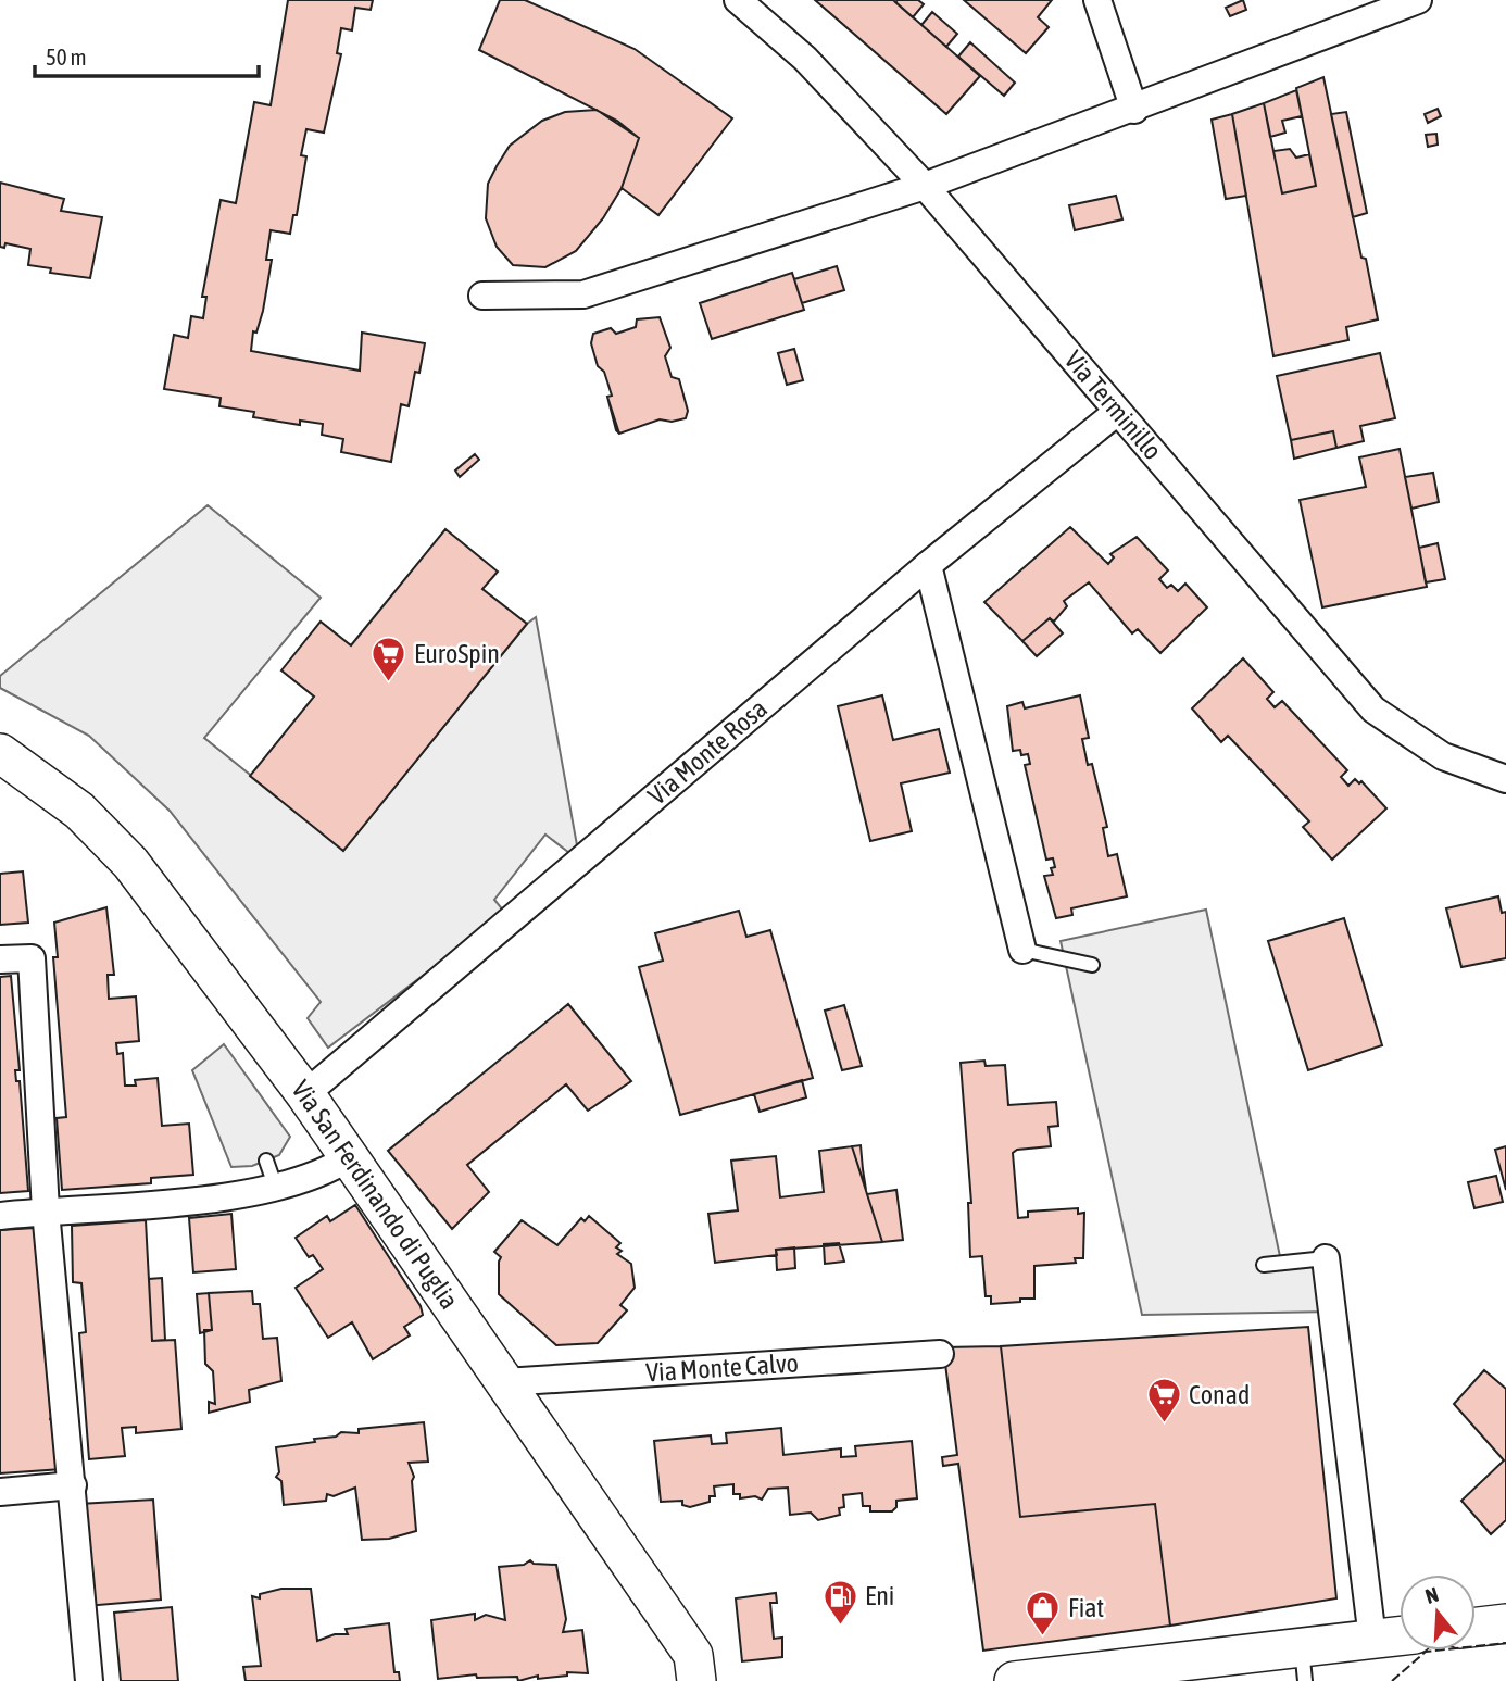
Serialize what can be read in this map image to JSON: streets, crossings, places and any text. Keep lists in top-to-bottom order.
{
  "streets": {
    "street": [
      "Via Terminillo",
      "Via Monte Rosa",
      "Via San Ferdinando di Puglia",
      "Via Monte Calvo"
    ]
  },
  "crossings": [
    ["Via Terminillo", "Via Monte Rosa"],
    ["Via Monte Rosa", "Via San Ferdinando di Puglia"],
    ["Via San Ferdinando di Puglia", "Via Monte Calvo"]
  ],
  "places": {
    "supermarket": ["EuroSpin", "Conad"],
    "fuel station": ["Eni"],
    "shop": ["Fiat"]
  },
  "scale_bar": "50 m",
  "north": "top"
}
